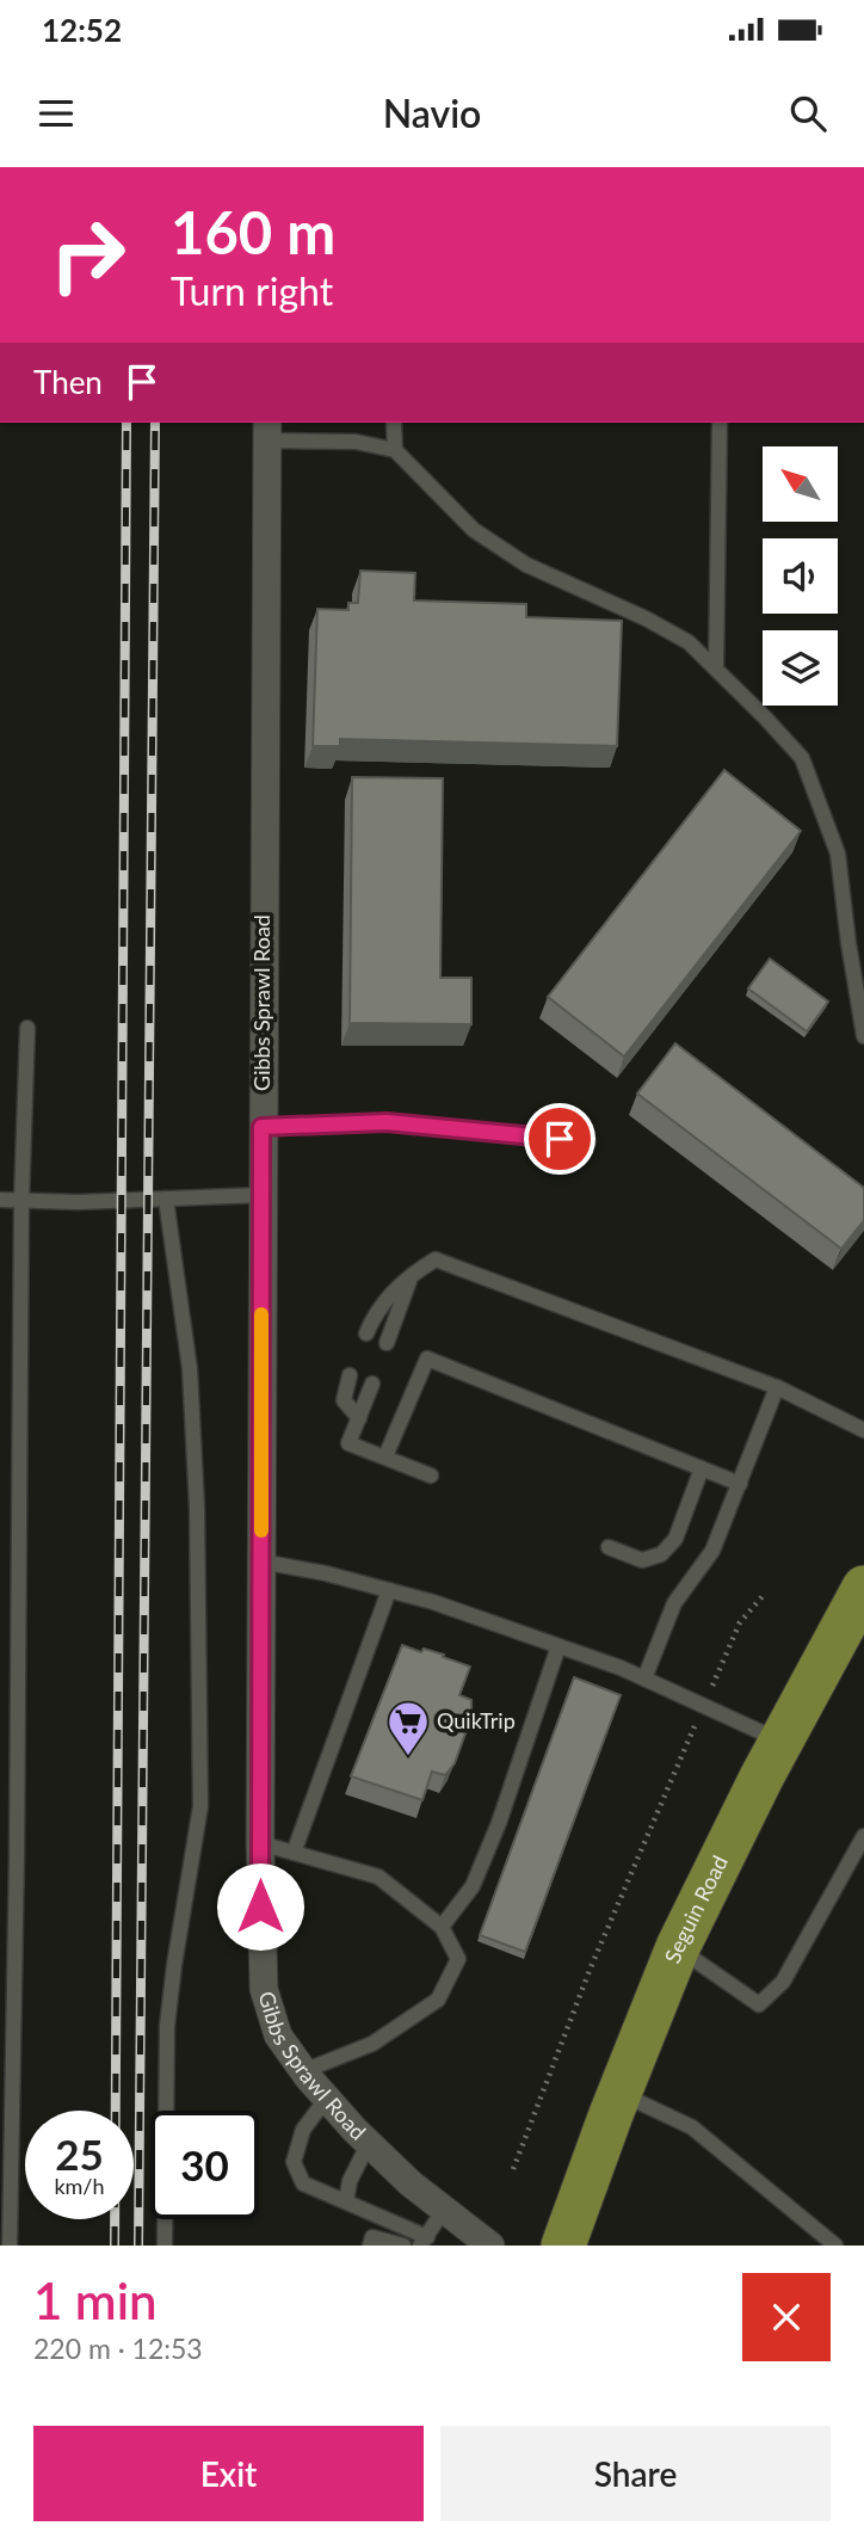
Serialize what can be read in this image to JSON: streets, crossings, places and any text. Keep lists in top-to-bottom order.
{
  "streets": {
    "main road": ["Seguin Road"],
    "street": ["Gibbs Sprawl Road"]
  },
  "places": {
    "supermarket": ["QuikTrip"]
  },
  "north": "top left",
  "page": {
    "status": "12:52",
    "header": "Navio",
    "turn": ["160 m", "Turn right"],
    "then": "Then",
    "speed": "25 km/h",
    "limit": "30",
    "heading": ["1 min", "220 m · 12:53"],
    "buttons": ["Exit", "Share"]
  }
}
